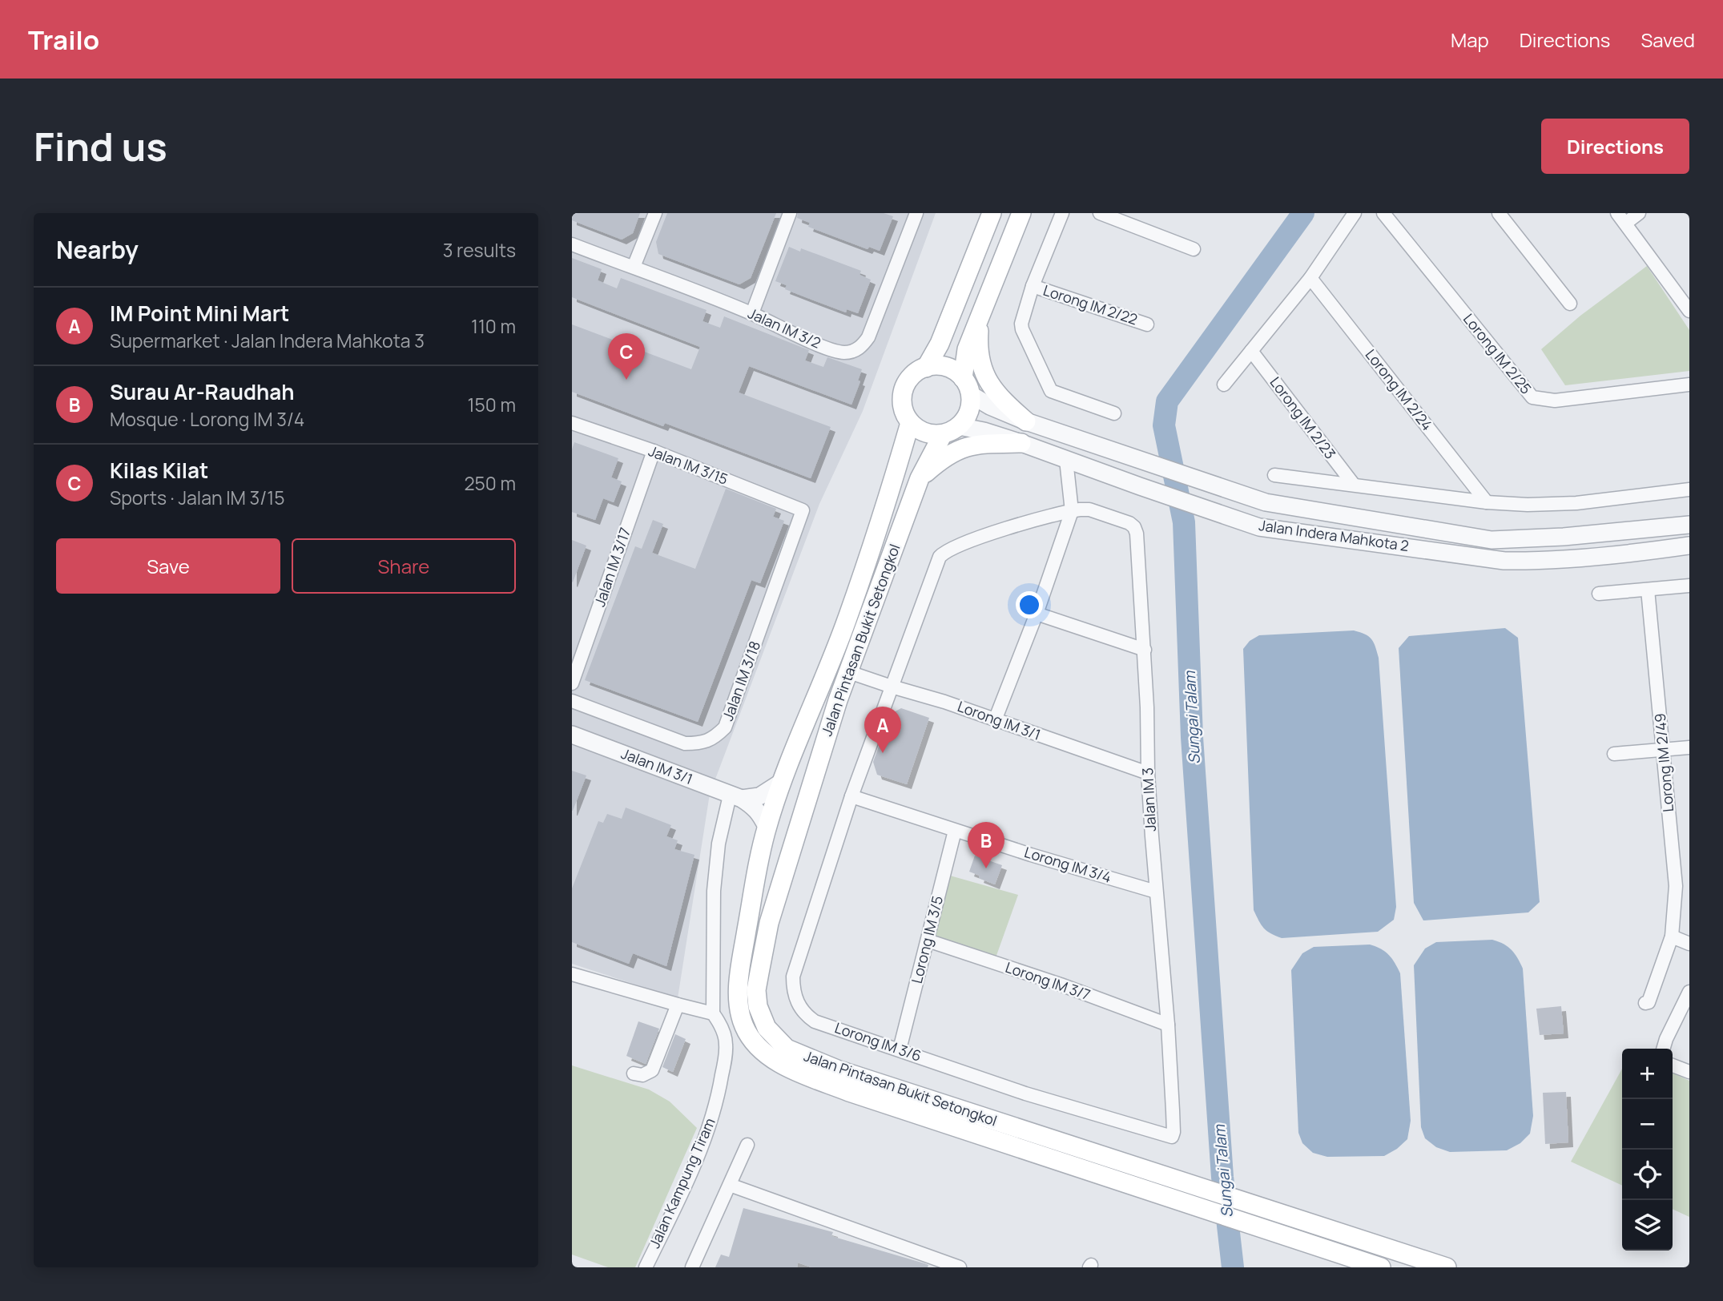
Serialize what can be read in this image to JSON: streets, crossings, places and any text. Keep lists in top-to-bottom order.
{
  "streets": {
    "main road": ["Jalan Pintasan Bukit Setongkol"],
    "street": [
      "Lorong IM 2/22",
      "Jalan IM 3/2",
      "Lorong IM 2/25",
      "Lorong IM 2/24",
      "Lorong IM 2/23",
      "Jalan IM 3/15",
      "Jalan Indera Mahkota 2",
      "Jalan IM 3/17",
      "Jalan IM 3/18",
      "Lorong IM 3/1",
      "Lorong IM 2/49",
      "Jalan IM 3/1",
      "Jalan IM 3",
      "Lorong IM 3/4",
      "Lorong IM 3/5",
      "Lorong IM 3/7",
      "Lorong IM 3/6",
      "Jalan Kampung Tiram"
    ]
  },
  "crossings": [
    ["Jalan IM 3/15", "Jalan IM 3/17"],
    ["Jalan IM 3/15", "Jalan IM 3/18"],
    ["Jalan Indera Mahkota 2", "Jalan Pintasan Bukit Setongkol"],
    ["Jalan Pintasan Bukit Setongkol", "Lorong IM 3/1"],
    ["Jalan Pintasan Bukit Setongkol", "Jalan IM 3/1"],
    ["Lorong IM 3/1", "Jalan IM 3"],
    ["Lorong IM 3/1", "Lorong IM 3/6"],
    ["Jalan IM 3", "Lorong IM 3/4"],
    ["Jalan IM 3", "Lorong IM 3/7"],
    ["Jalan IM 3", "Lorong IM 3/6"],
    ["Lorong IM 3/4", "Lorong IM 3/5"],
    ["Lorong IM 3/4", "Lorong IM 3/6"],
    ["Lorong IM 3/5", "Lorong IM 3/7"],
    ["Lorong IM 3/5", "Lorong IM 3/6"]
  ],
  "water": ["Sungai Talam"],
  "page": {
    "header": "Trailo",
    "nav": ["Map", "Directions", "Saved"],
    "buttons": [
      "Directions",
      ["Save", "Share"]
    ],
    "title": "Find us",
    "heading": ["Nearby", "3 results"],
    "list": [
      {
        "mark": "A",
        "name": "IM Point Mini Mart",
        "note": "Supermarket · Jalan Indera Mahkota 3",
        "value": "110 m"
      },
      {
        "mark": "B",
        "name": "Surau Ar-Raudhah",
        "note": "Mosque · Lorong IM 3/4",
        "value": "150 m"
      },
      {
        "mark": "C",
        "name": "Kilas Kilat",
        "note": "Sports · Jalan IM 3/15",
        "value": "250 m"
      }
    ],
    "pins": ["C", "A", "B"],
    "map_buttons": ["+", "−"]
  }
}
